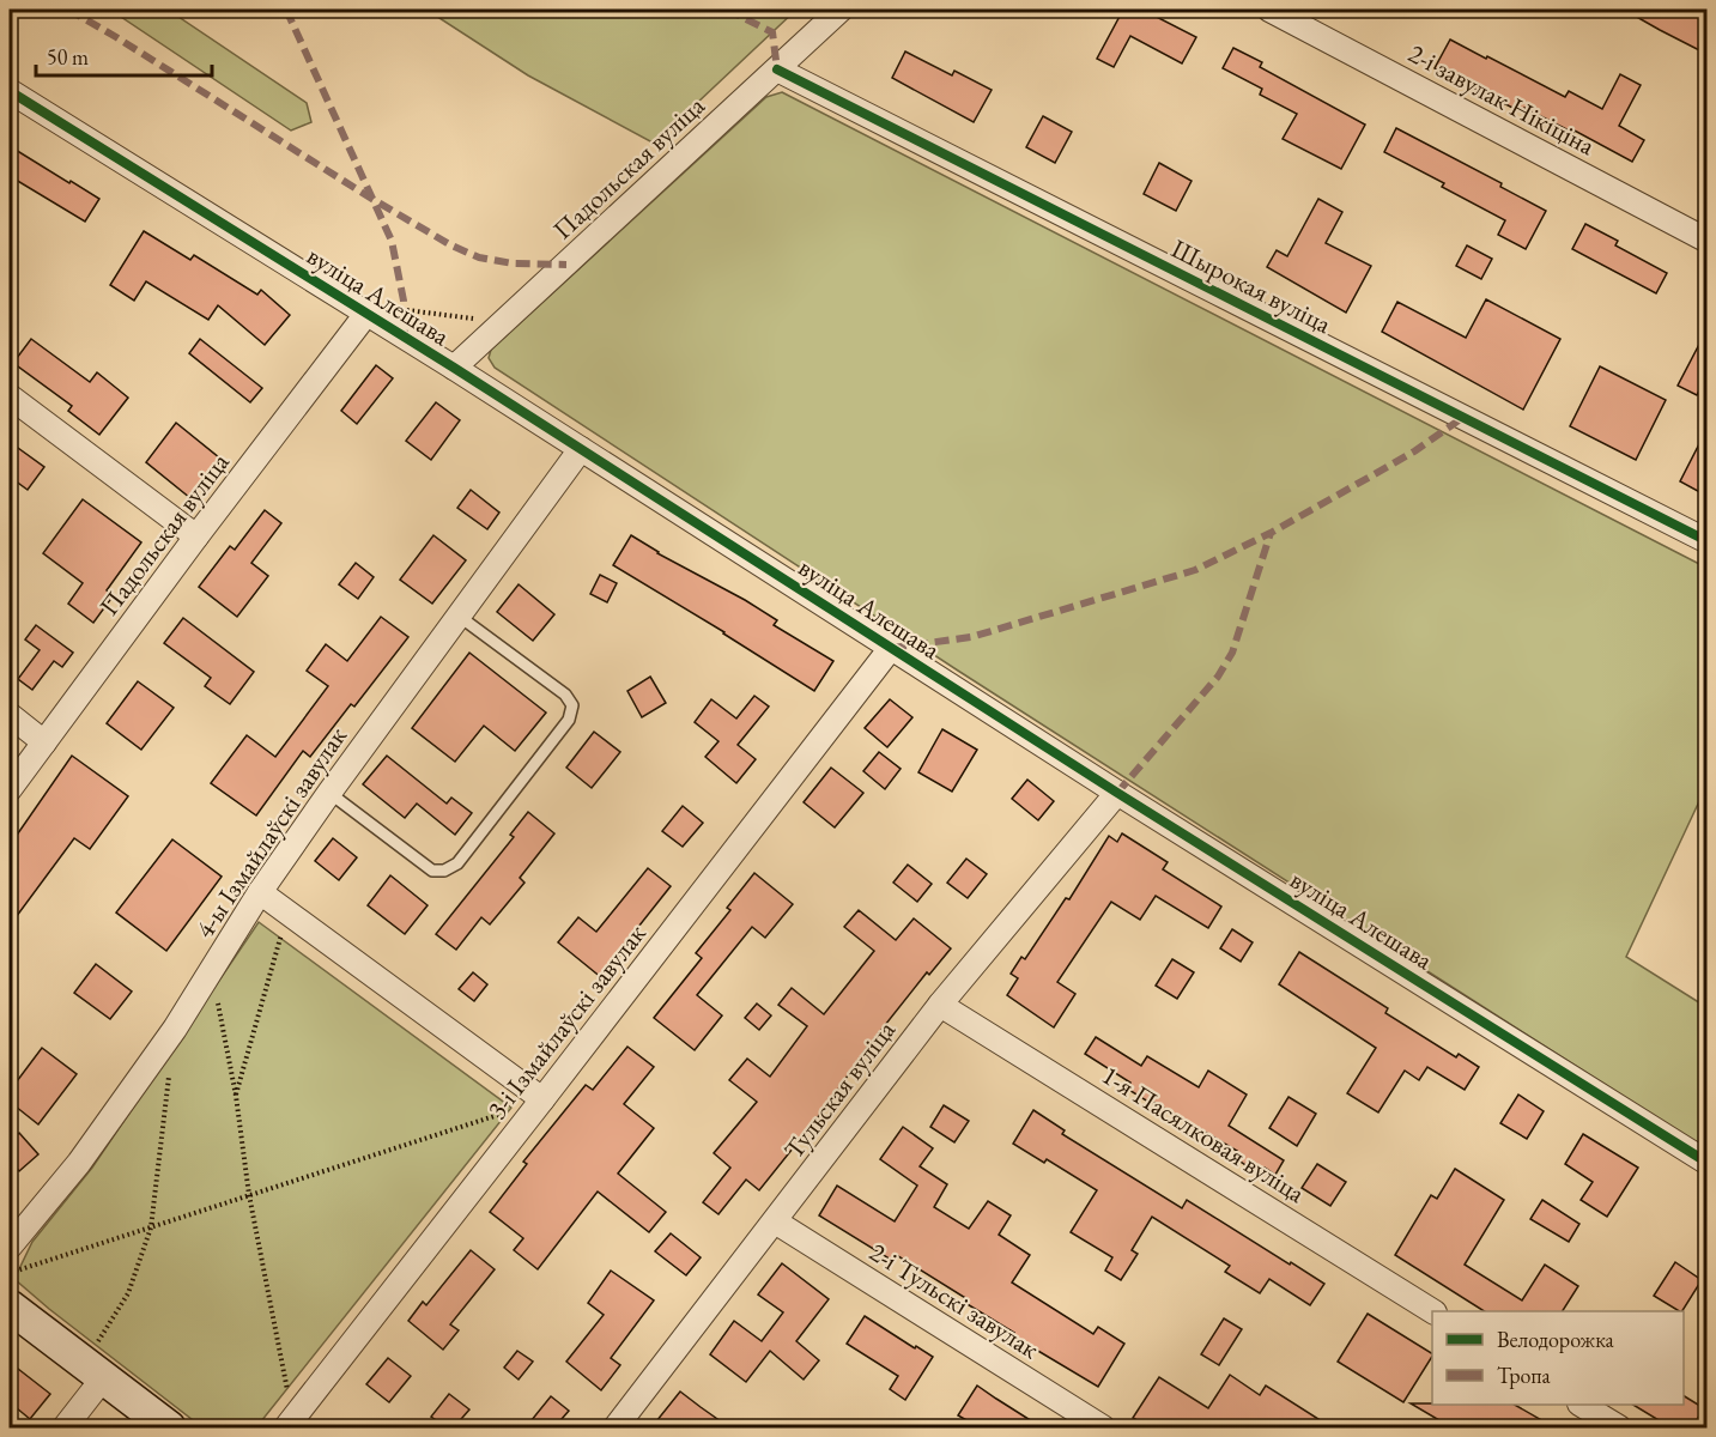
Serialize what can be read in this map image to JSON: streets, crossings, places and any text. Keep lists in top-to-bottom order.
{
  "streets": {
    "street": [
      "2-і завулак Нікіціна",
      "Падольская вуліца",
      "Шырокая вуліца",
      "вуліца Алешава",
      "4-ы Ізмайлаўскі завулак",
      "3-і Ізмайлаўскі завулак",
      "Тульская вуліца",
      "1-я Пасялковая вуліца",
      "2-і Тульскі завулак"
    ]
  },
  "crossings": [
    ["Падольская вуліца", "Шырокая вуліца"],
    ["Падольская вуліца", "вуліца Алешава"],
    ["вуліца Алешава", "4-ы Ізмайлаўскі завулак"],
    ["вуліца Алешава", "3-і Ізмайлаўскі завулак"],
    ["вуліца Алешава", "Тульская вуліца"],
    ["Тульская вуліца", "1-я Пасялковая вуліца"],
    ["Тульская вуліца", "2-і Тульскі завулак"]
  ],
  "legend": ["Велодорожка", "Тропа"],
  "scale_bar": "50 m"
}
